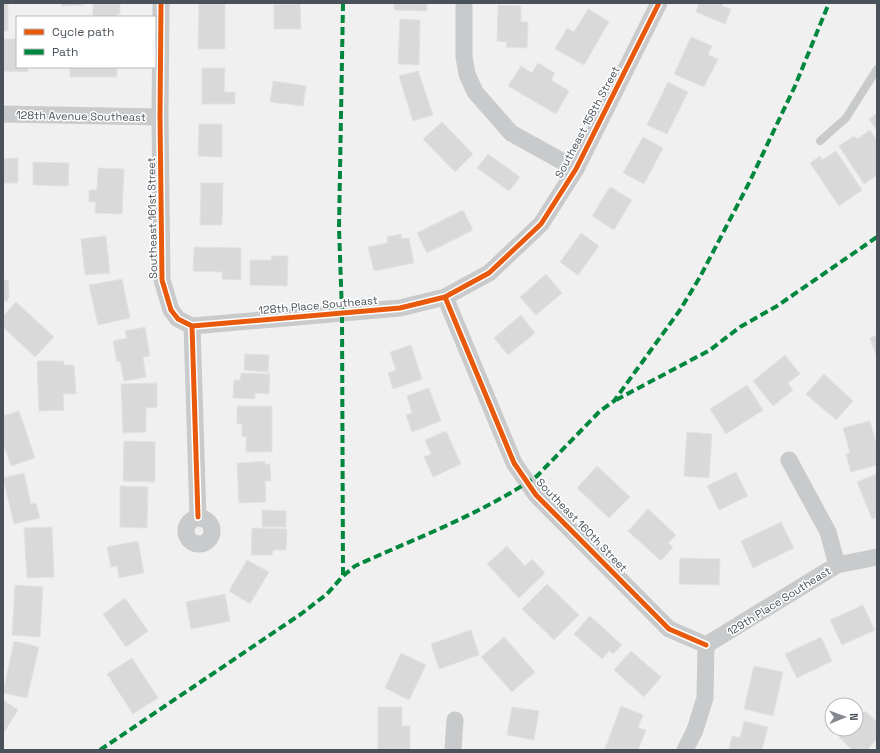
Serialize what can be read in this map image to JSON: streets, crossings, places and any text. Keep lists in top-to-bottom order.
{
  "streets": {
    "street": [
      "128th Avenue Southeast",
      "Southeast 158th Street",
      "Southeast 161st Street",
      "128th Place Southeast",
      "Southeast 160th Street",
      "129th Place Southeast"
    ]
  },
  "crossings": [
    ["128th Avenue Southeast", "Southeast 161st Street"],
    ["Southeast 158th Street", "128th Place Southeast"],
    ["Southeast 158th Street", "Southeast 160th Street"],
    ["Southeast 161st Street", "128th Place Southeast"],
    ["128th Place Southeast", "Southeast 160th Street"],
    ["Southeast 160th Street", "129th Place Southeast"]
  ],
  "legend": ["Cycle path", "Path"],
  "north": "right"
}
